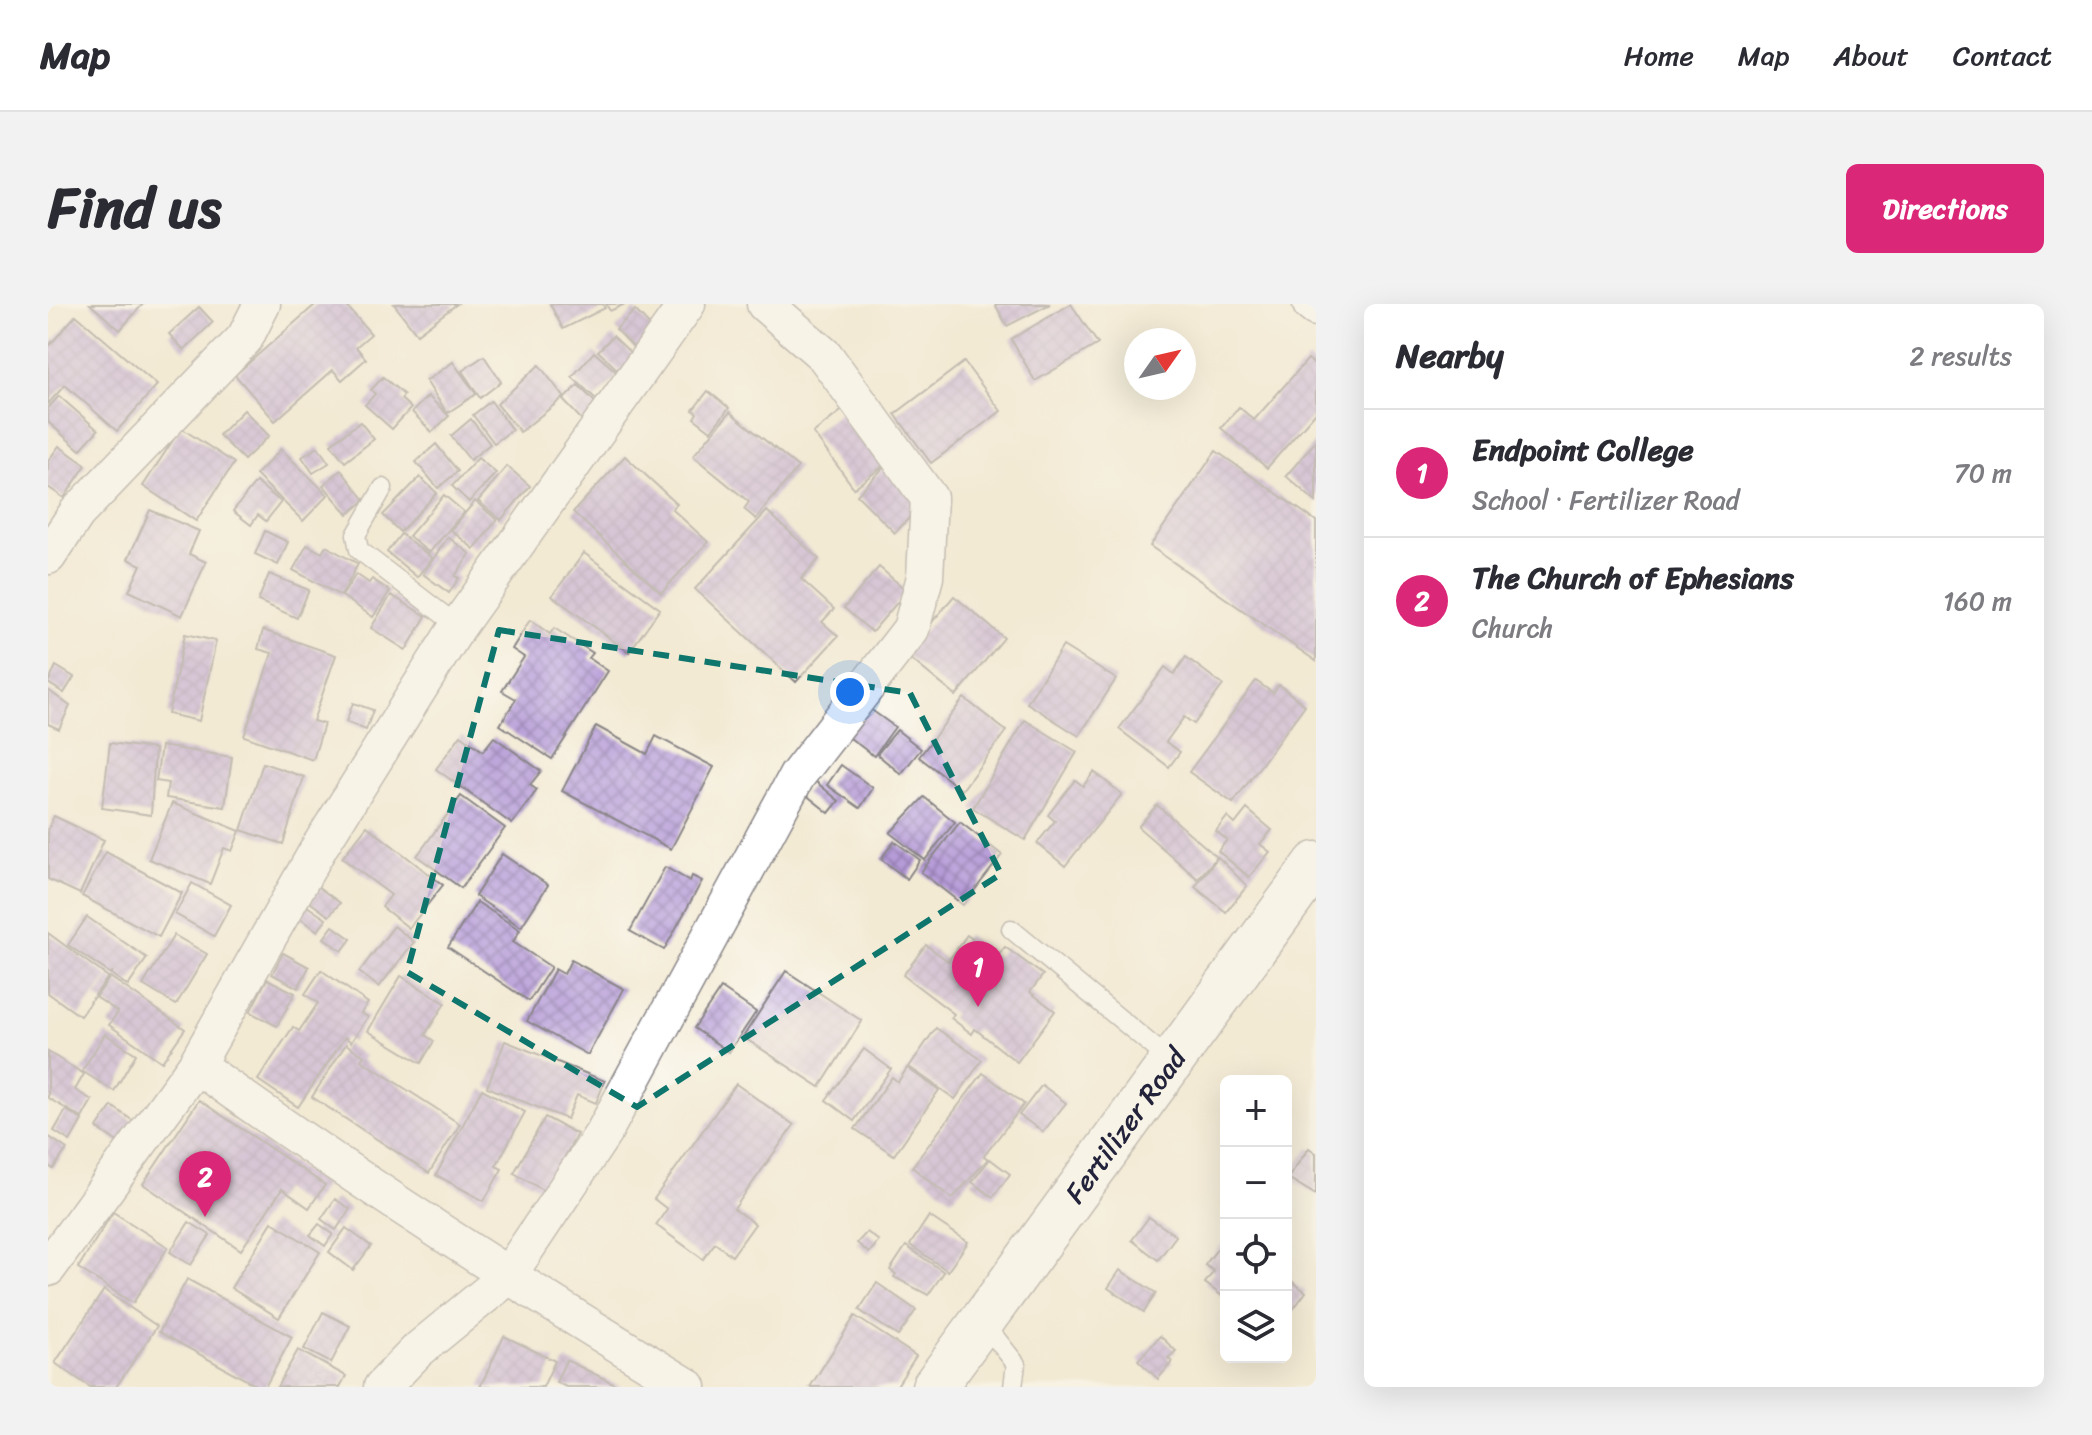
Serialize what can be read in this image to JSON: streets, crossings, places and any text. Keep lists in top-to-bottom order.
{
  "streets": {
    "street": ["Fertilizer Road"]
  },
  "north": "top right",
  "page": {
    "header": "Map",
    "nav": [
      "Home",
      "Map",
      "About",
      "Contact"
    ],
    "title": "Find us",
    "buttons": "Directions",
    "heading": ["Nearby", "2 results"],
    "list": [
      {
        "mark": "1",
        "name": "Endpoint College",
        "note": "School · Fertilizer Road",
        "value": "70 m"
      },
      {
        "mark": "2",
        "name": "The Church of Ephesians",
        "note": "Church",
        "value": "160 m"
      }
    ],
    "pins": ["1", "2"],
    "map_buttons": ["+", "−"]
  }
}
